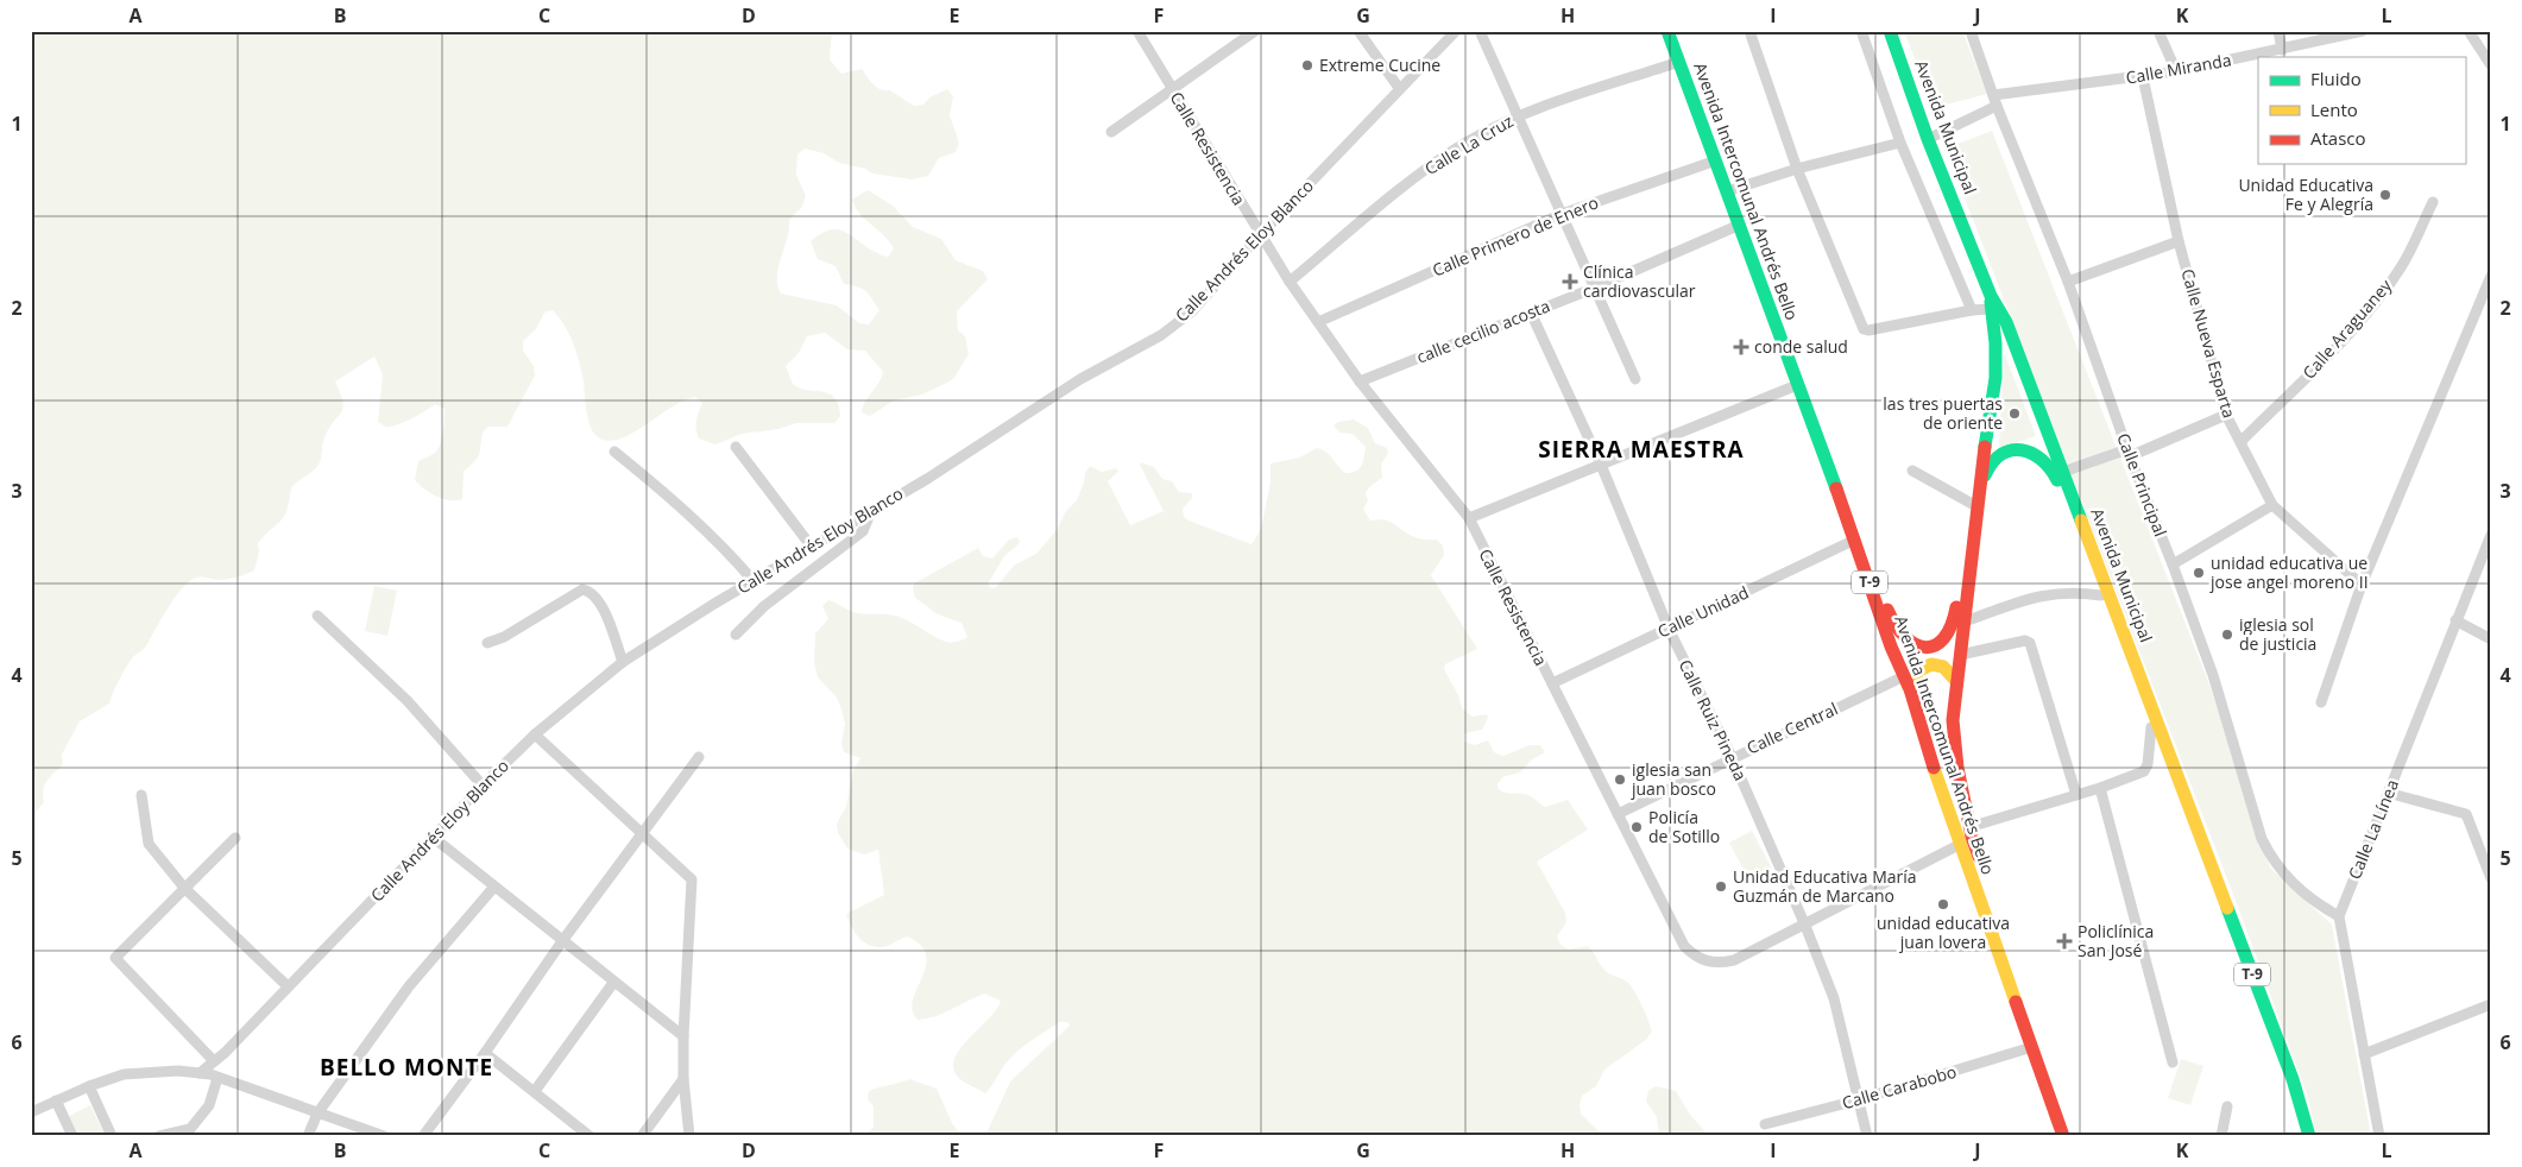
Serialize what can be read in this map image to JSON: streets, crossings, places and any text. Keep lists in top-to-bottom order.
{
  "streets": {
    "highway": ["Avenida Municipal", "Avenida Intercomunal Andrés Bello", "T-9"],
    "street": [
      "Calle Miranda",
      "Calle La Cruz",
      "Calle Resistencia",
      "Calle Primero de Enero",
      "Calle Andrés Eloy Blanco",
      "Calle Araguaney",
      "calle cecilio acosta",
      "Calle Nueva Esparta",
      "Calle Principal",
      "Calle Unidad",
      "Calle Ruiz Pineda",
      "Calle Central",
      "Calle La Línea",
      "Calle Carabobo"
    ]
  },
  "crossings": [
    ["Calle Miranda", "Avenida Municipal"],
    ["Calle Miranda", "Calle Nueva Esparta"],
    ["Calle Miranda", "Calle Principal"],
    ["Avenida Municipal", "Avenida Intercomunal Andrés Bello"],
    ["Calle La Cruz", "Calle Resistencia"],
    ["Calle La Cruz", "Avenida Intercomunal Andrés Bello"],
    ["Calle Resistencia", "Avenida Intercomunal Andrés Bello"],
    ["Calle Resistencia", "Calle Primero de Enero"],
    ["Calle Resistencia", "Calle Andrés Eloy Blanco"],
    ["Calle Resistencia", "calle cecilio acosta"],
    ["Calle Resistencia", "Calle Unidad"],
    ["Calle Resistencia", "Calle Ruiz Pineda"],
    ["Calle Resistencia", "Calle Central"],
    ["Avenida Intercomunal Andrés Bello", "Calle Primero de Enero"],
    ["Avenida Intercomunal Andrés Bello", "calle cecilio acosta"],
    ["Avenida Intercomunal Andrés Bello", "T-9"],
    ["Avenida Intercomunal Andrés Bello", "Calle Unidad"],
    ["Avenida Intercomunal Andrés Bello", "Calle Central"],
    ["Avenida Intercomunal Andrés Bello", "Calle Carabobo"],
    ["Calle Araguaney", "Calle Nueva Esparta"],
    ["calle cecilio acosta", "Calle Ruiz Pineda"],
    ["Calle Principal", "Calle La Línea"],
    ["T-9", "Calle Unidad"],
    ["Calle Unidad", "Calle Ruiz Pineda"],
    ["Calle Ruiz Pineda", "Calle Central"],
    ["Calle Ruiz Pineda", "Calle Carabobo"]
  ],
  "districts": ["SIERRA MAESTRA", "BELLO MONTE"],
  "places": {
    "other": [
      "Extreme Cucine",
      "Unidad Educativa Fe y Alegría",
      "las tres puertas de oriente",
      "unidad educativa ue jose angel moreno II",
      "iglesia sol de justicia",
      "iglesia san juan bosco",
      "Policía de Sotillo",
      "Unidad Educativa María Guzmán de Marcano",
      "unidad educativa juan lovera"
    ],
    "health": ["Clínica cardiovascular", "conde salud", "Policlínica San José"]
  },
  "legend": ["Fluido", "Lento", "Atasco"],
  "grid": {
    "columns": [
      "A",
      "B",
      "C",
      "D",
      "E",
      "F",
      "G",
      "H",
      "I",
      "J",
      "K",
      "L"
    ],
    "rows": [
      "1",
      "2",
      "3",
      "4",
      "5",
      "6"
    ]
  }
}
